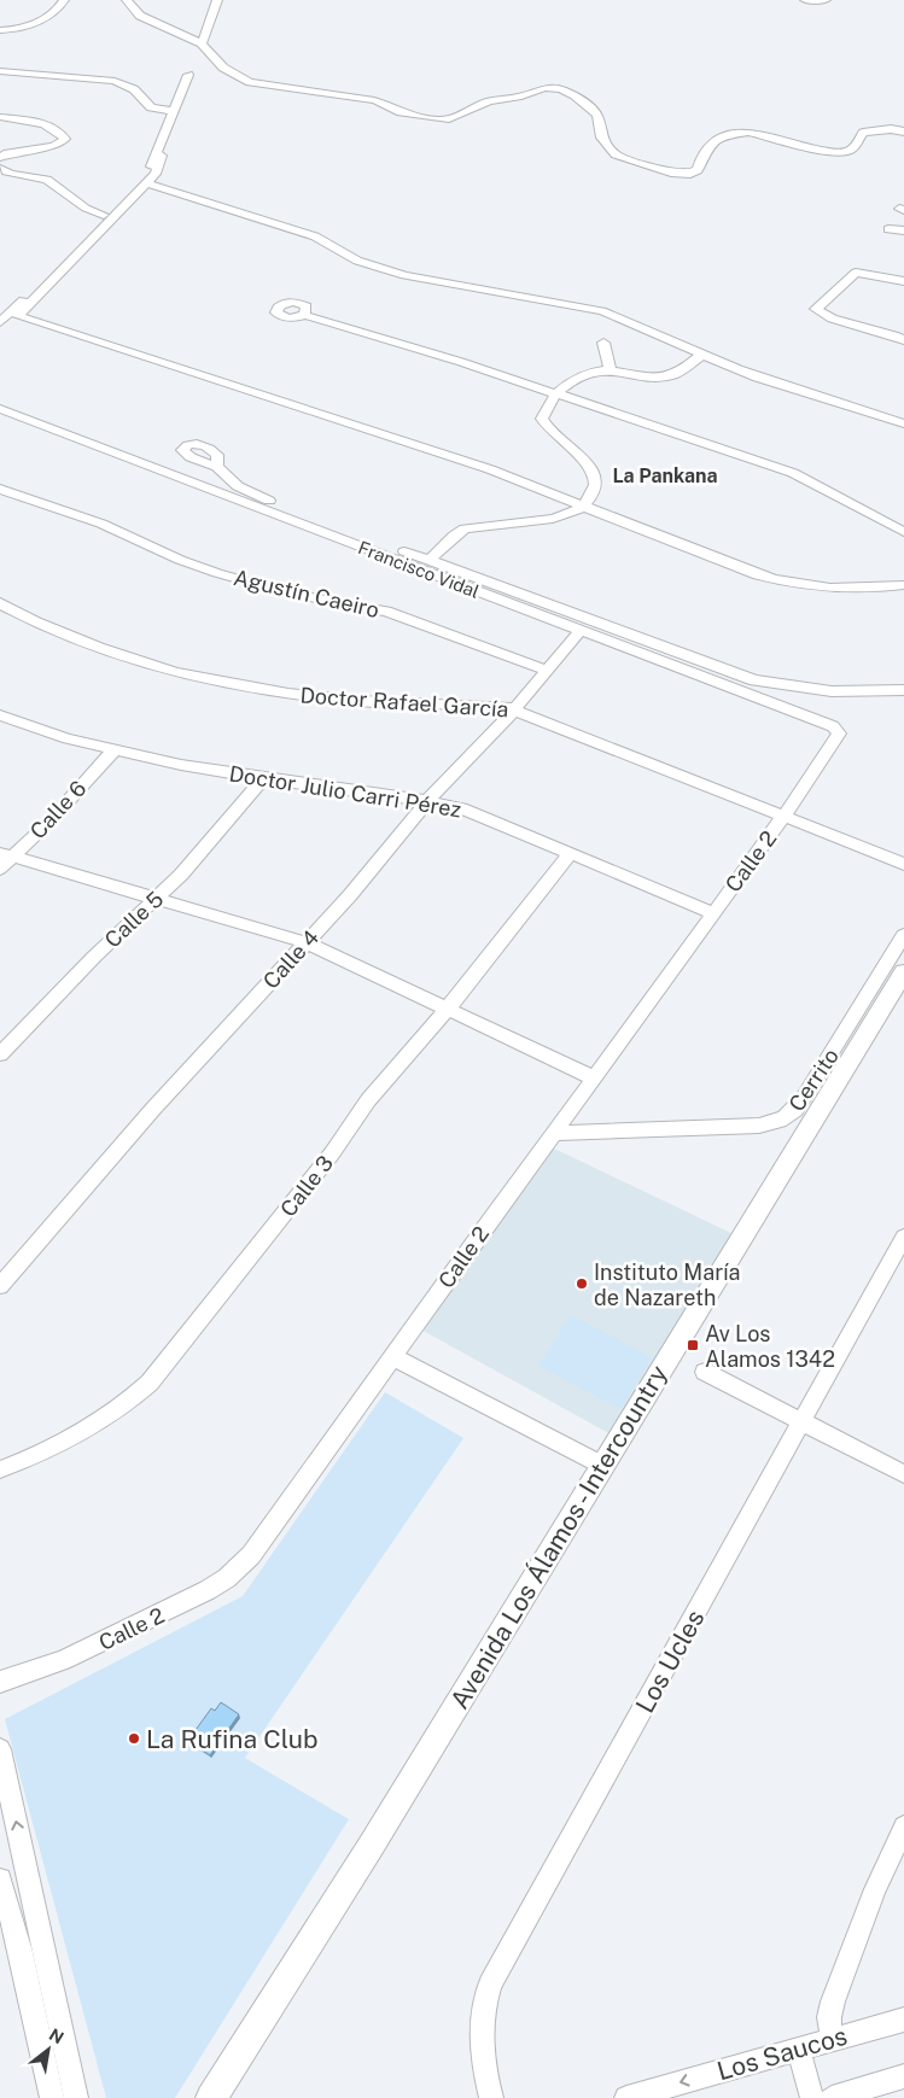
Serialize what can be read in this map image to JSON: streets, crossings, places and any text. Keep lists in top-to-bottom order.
{
  "streets": {
    "main road": ["Avenida Los Álamos - Intercountry"],
    "street": [
      "Francisco Vidal",
      "Agustín Caeiro",
      "Doctor Rafael García",
      "Doctor Julio Carri Pérez",
      "Calle 6",
      "Calle 2",
      "Calle 5",
      "Calle 4",
      "Cerrito",
      "Calle 3",
      "Los Ucles",
      "Los Saucos"
    ]
  },
  "crossings": [
    ["Francisco Vidal", "Calle 2"],
    ["Francisco Vidal", "Calle 4"],
    ["Agustín Caeiro", "Calle 4"],
    ["Doctor Rafael García", "Calle 2"],
    ["Doctor Rafael García", "Calle 4"],
    ["Doctor Julio Carri Pérez", "Calle 6"],
    ["Doctor Julio Carri Pérez", "Calle 2"],
    ["Doctor Julio Carri Pérez", "Calle 5"],
    ["Doctor Julio Carri Pérez", "Calle 4"],
    ["Doctor Julio Carri Pérez", "Calle 3"],
    ["Calle 2", "Cerrito"]
  ],
  "one_way": ["Los Saucos"],
  "districts": ["La Pankana"],
  "places": {
    "other": ["Instituto María de Nazareth", "La Rufina Club"],
    "transit": ["Av Los Alamos 1342"]
  },
  "north": "top right"
}
